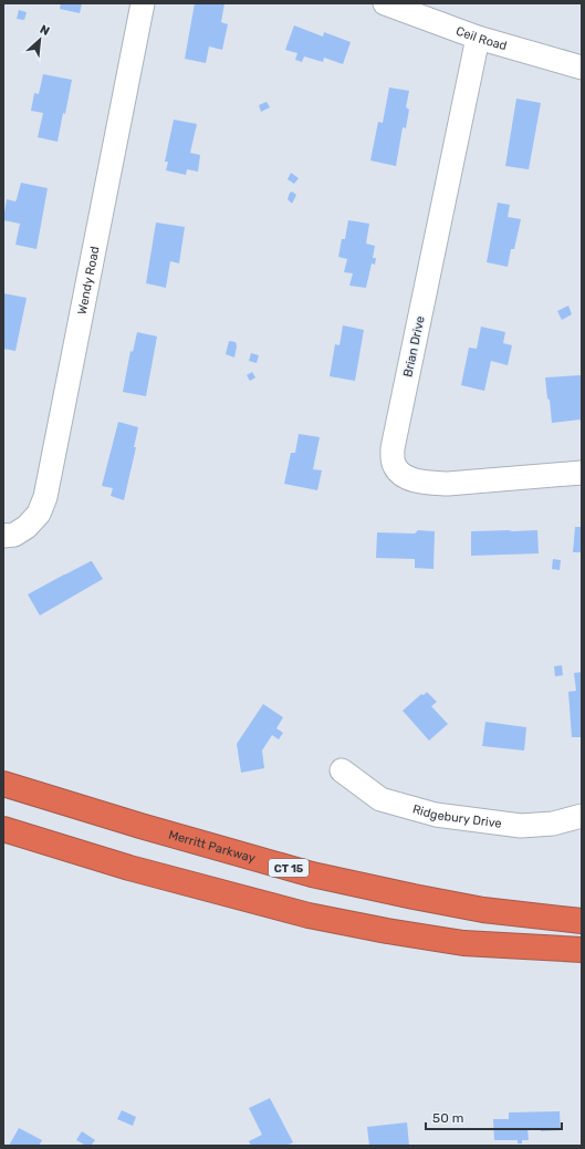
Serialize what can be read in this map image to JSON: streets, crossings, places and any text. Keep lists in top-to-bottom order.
{
  "streets": {
    "highway": ["Merritt Parkway", "CT 15"],
    "street": [
      "Ceil Road",
      "Wendy Road",
      "Brian Drive",
      "Ridgebury Drive"
    ]
  },
  "crossings": [
    ["Ceil Road", "Brian Drive"]
  ],
  "scale_bar": "50 m",
  "north": "top right"
}
